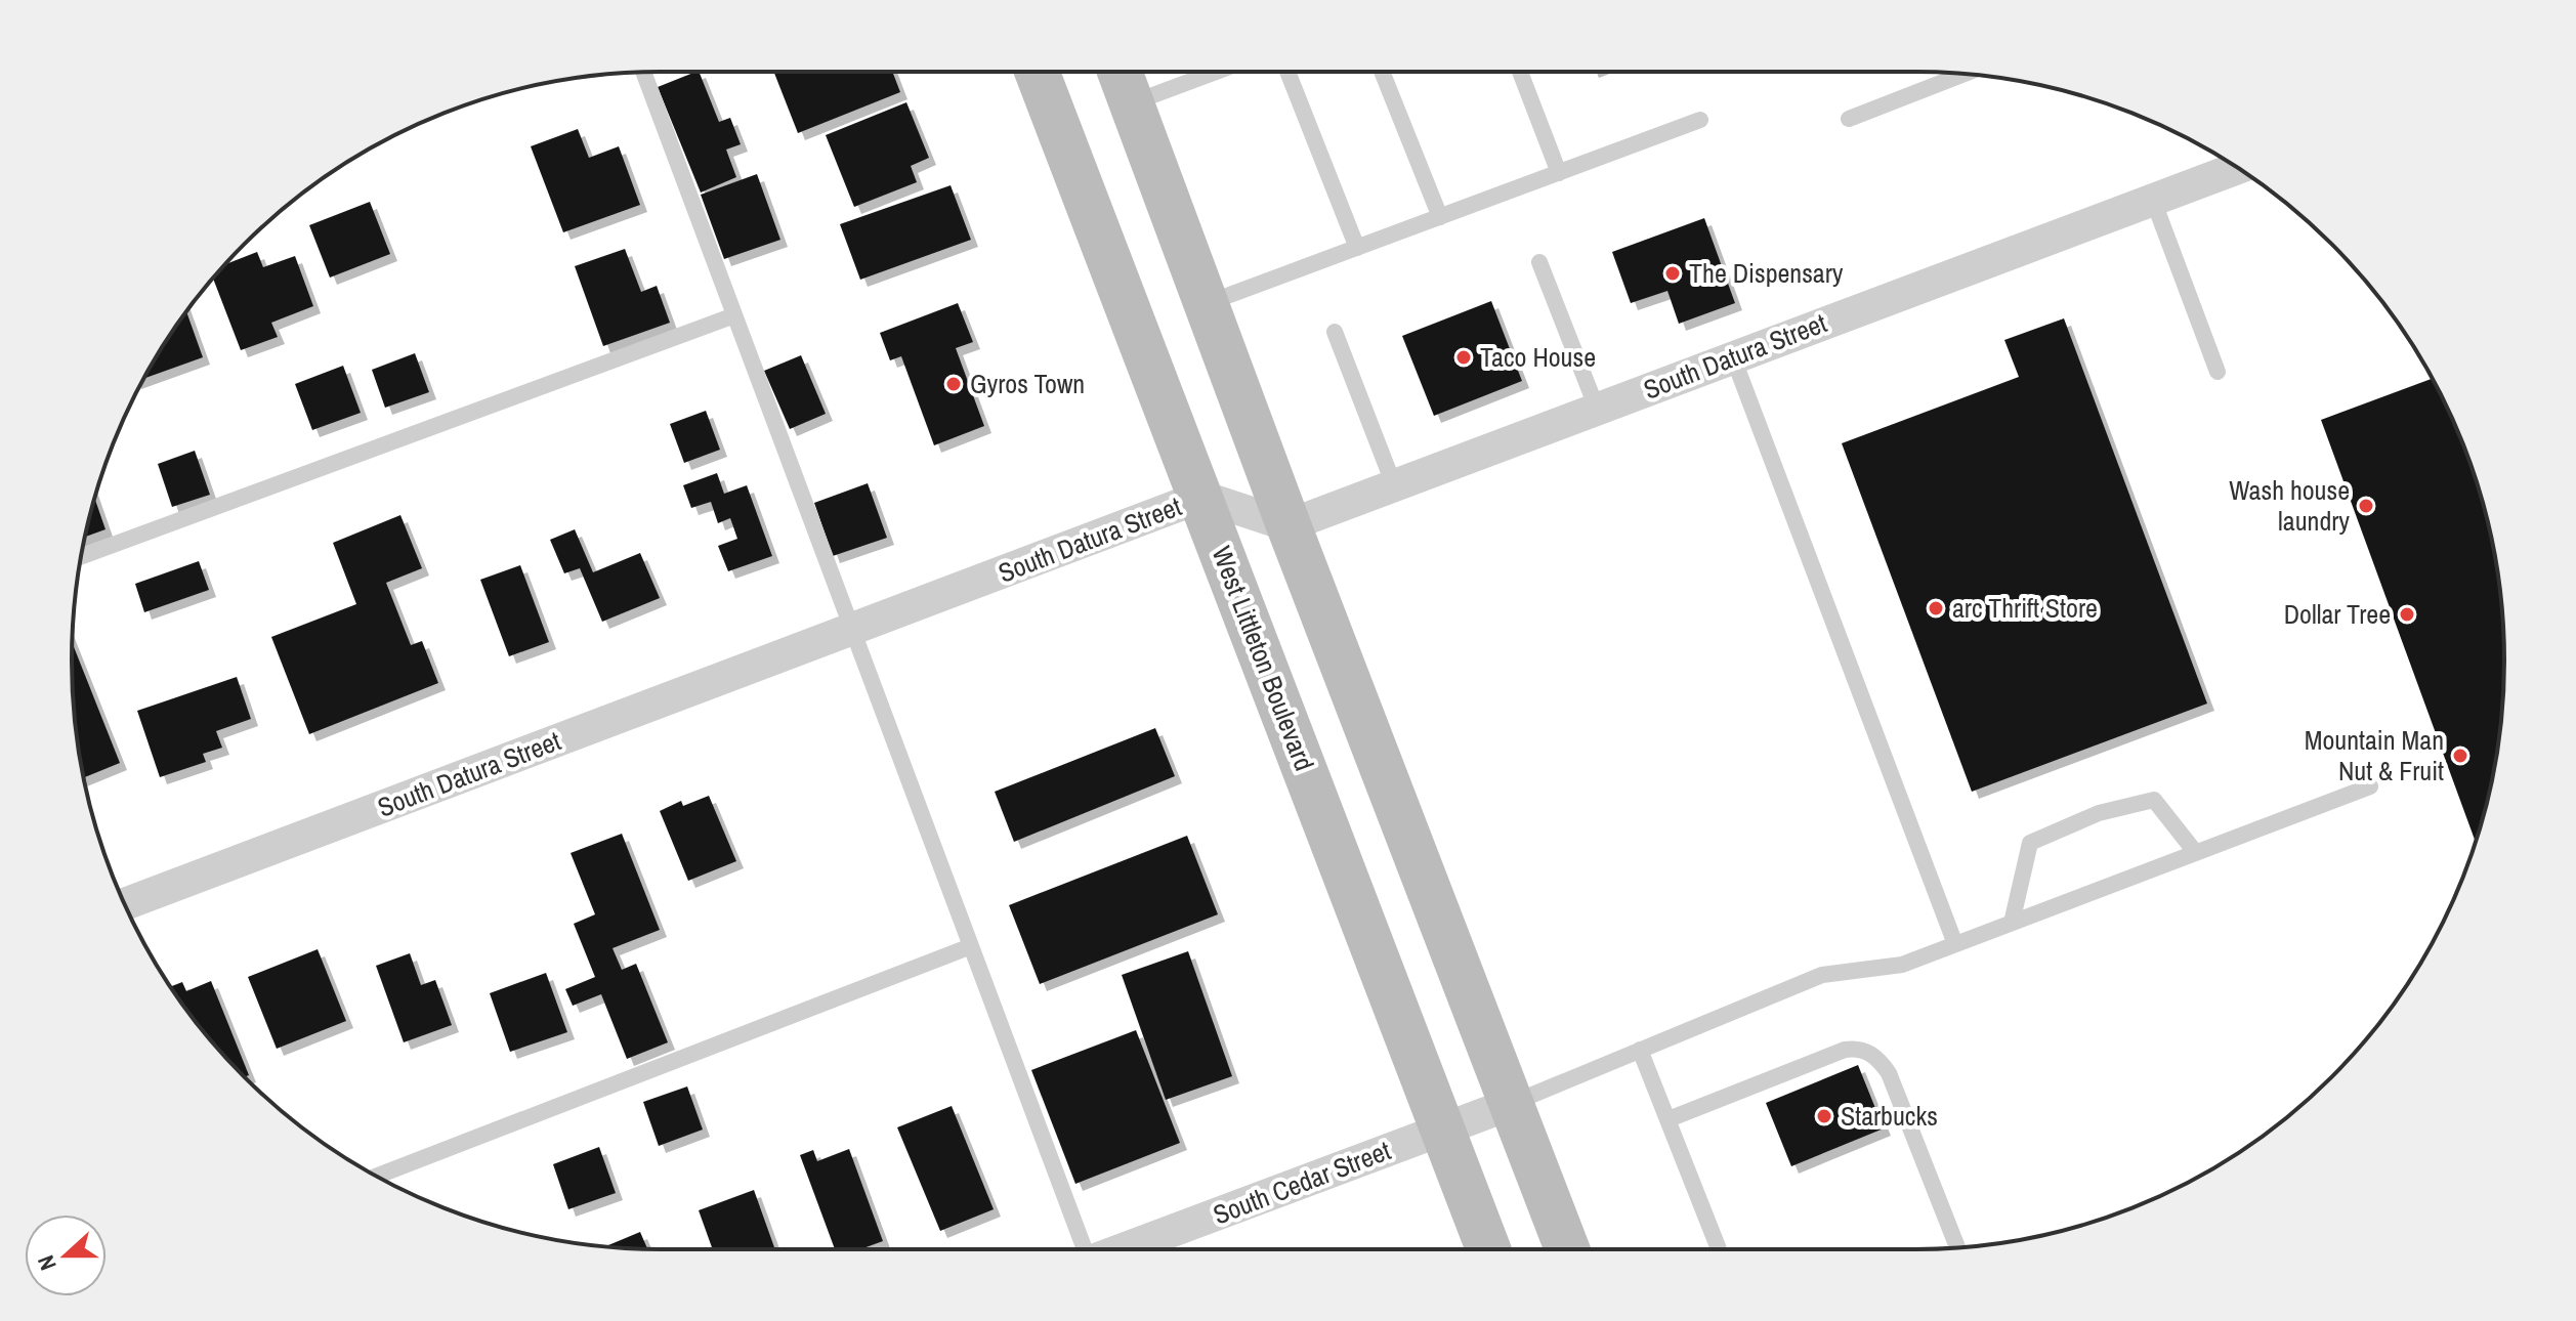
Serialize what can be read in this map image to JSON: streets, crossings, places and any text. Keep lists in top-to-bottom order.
{
  "streets": {
    "main road": ["West Littleton Boulevard"],
    "street": ["South Datura Street", "South Cedar Street"]
  },
  "crossings": [
    ["South Datura Street", "West Littleton Boulevard"],
    ["West Littleton Boulevard", "South Cedar Street"]
  ],
  "places": [
    "The Dispensary",
    "Taco House",
    "Gyros Town",
    "Wash house laundry",
    "arc Thrift Store",
    "Dollar Tree",
    "Mountain Man Nut & Fruit",
    "Starbucks"
  ],
  "north": "left"
}
